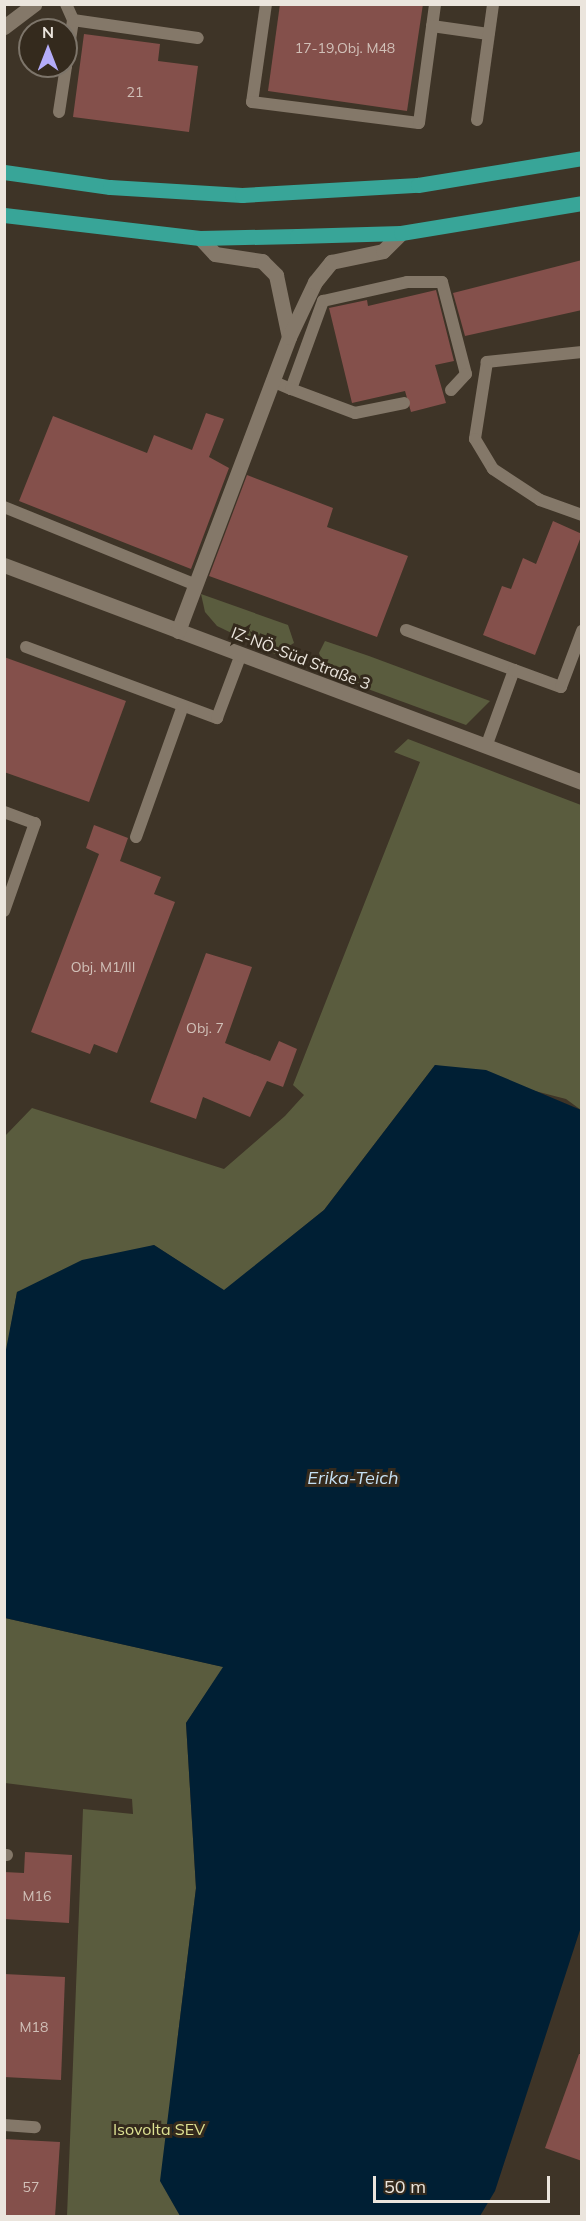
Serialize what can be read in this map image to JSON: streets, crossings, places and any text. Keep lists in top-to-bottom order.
{
  "streets": {
    "street": ["IZ-NÖ-Süd Straße 3"]
  },
  "water": ["Erika-Teich"],
  "parks": ["Isovolta SEV"],
  "house_numbers": [
    "17-19,Obj. M48",
    "21",
    "Obj. M1/III",
    "Obj. 7",
    "M16",
    "M18",
    "57"
  ],
  "scale_bar": "50 m",
  "north": "top"
}
